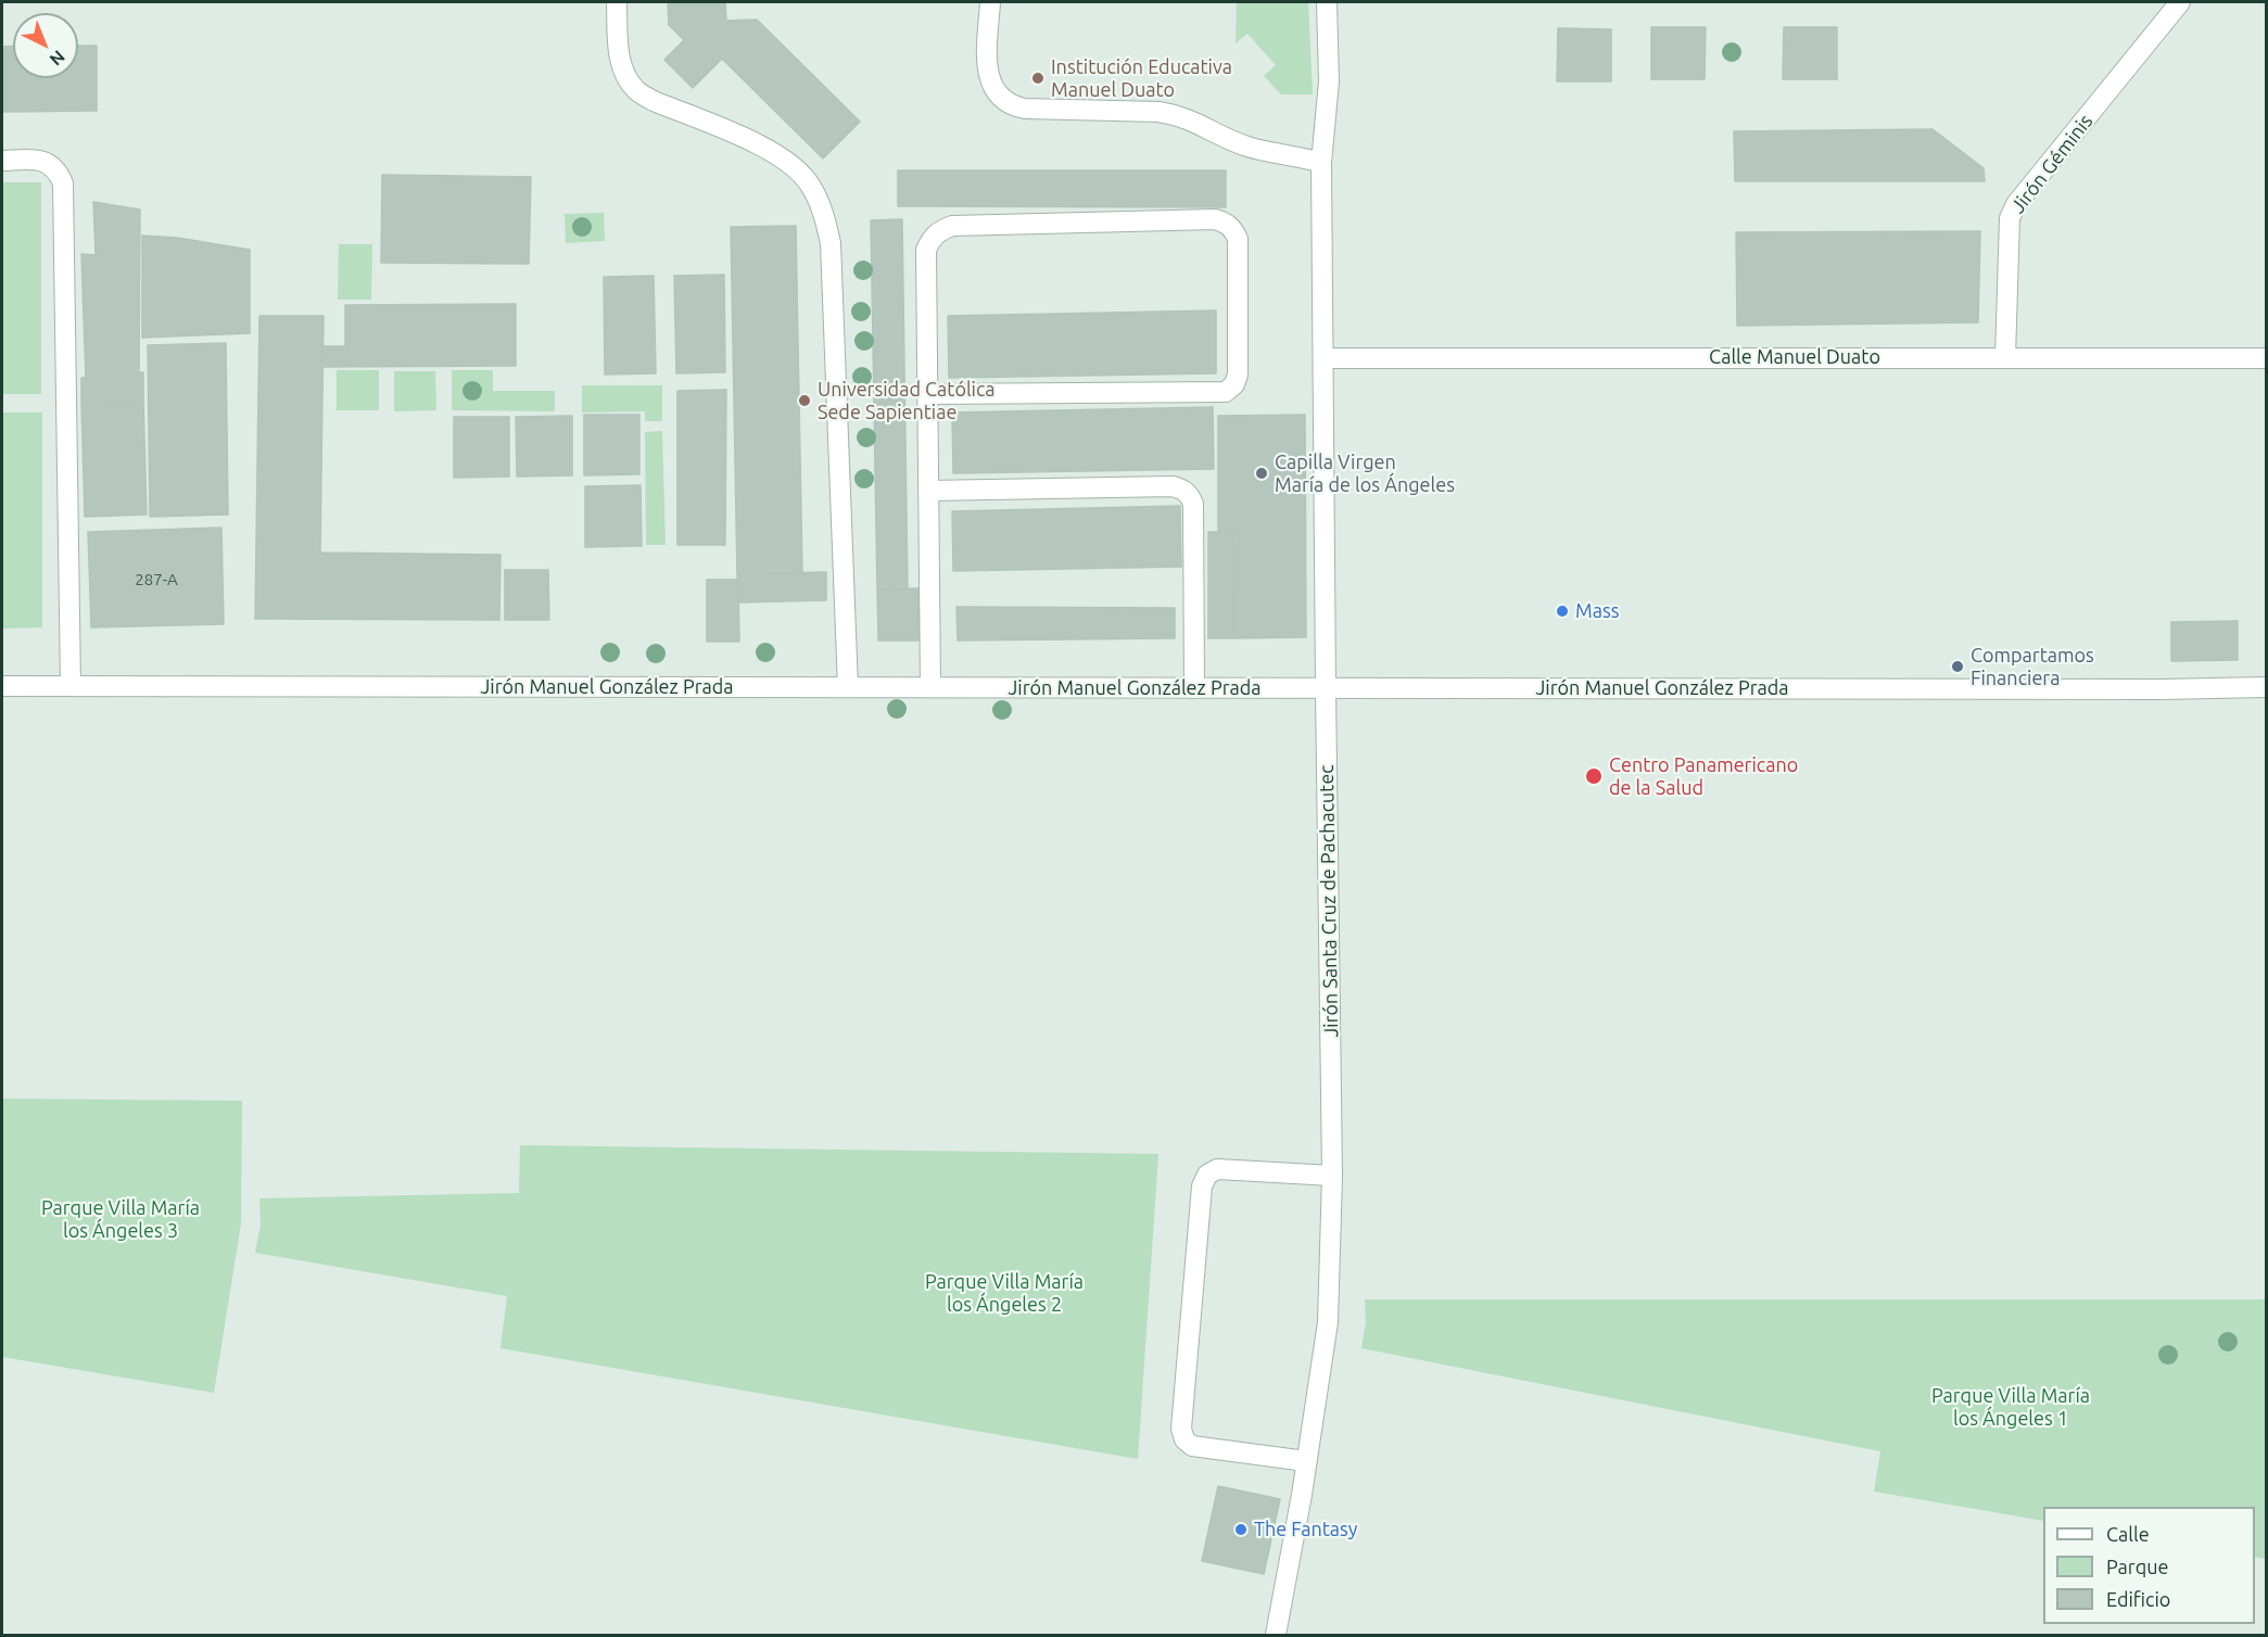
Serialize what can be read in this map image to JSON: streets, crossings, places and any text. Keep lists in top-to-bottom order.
{
  "streets": {
    "street": [
      "Jirón Géminis",
      "Calle Manuel Duato",
      "Jirón Manuel González Prada",
      "Jirón Santa Cruz de Pachacutec"
    ]
  },
  "crossings": [
    ["Jirón Géminis", "Calle Manuel Duato"],
    ["Calle Manuel Duato", "Jirón Santa Cruz de Pachacutec"],
    ["Jirón Manuel González Prada", "Jirón Santa Cruz de Pachacutec"]
  ],
  "parks": ["Parque Villa María los Ángeles 3", "Parque Villa María los Ángeles 2", "Parque Villa María los Ángeles 1"],
  "places": [
    "Institución Educativa Manuel Duato",
    "Universidad Católica Sede Sapientiae",
    "Capilla Virgen María de los Ángeles",
    "Mass",
    "Compartamos Financiera",
    "Centro Panamericano de la Salud",
    "The Fantasy"
  ],
  "house_numbers": ["287-A"],
  "legend": ["Calle", "Parque", "Edificio"],
  "north": "bottom right"
}
